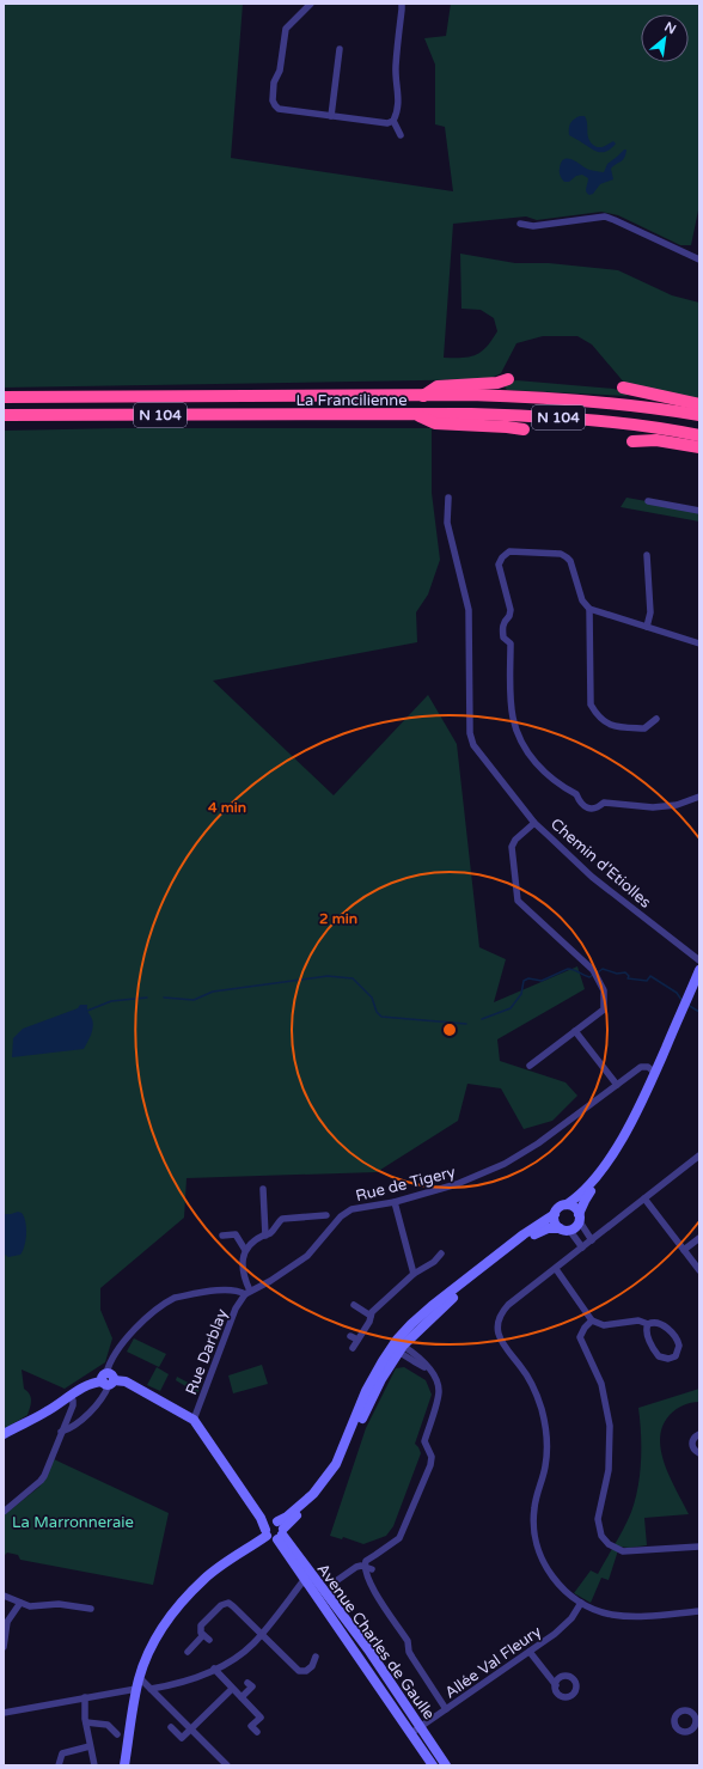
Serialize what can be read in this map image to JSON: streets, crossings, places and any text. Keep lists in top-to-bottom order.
{
  "streets": {
    "highway": ["La Francilienne", "N 104"],
    "main road": ["Avenue Charles de Gaulle"],
    "street": [
      "Chemin d'Etiolles",
      "Rue de Tigery",
      "Rue Darblay",
      "Allée Val Fleury"
    ]
  },
  "crossings": [
    ["Rue de Tigery", "Rue Darblay"],
    ["Avenue Charles de Gaulle", "Allée Val Fleury"]
  ],
  "parks": ["La Marronneraie"],
  "north": "top right",
  "rings": ["4 min", "2 min"]
}
